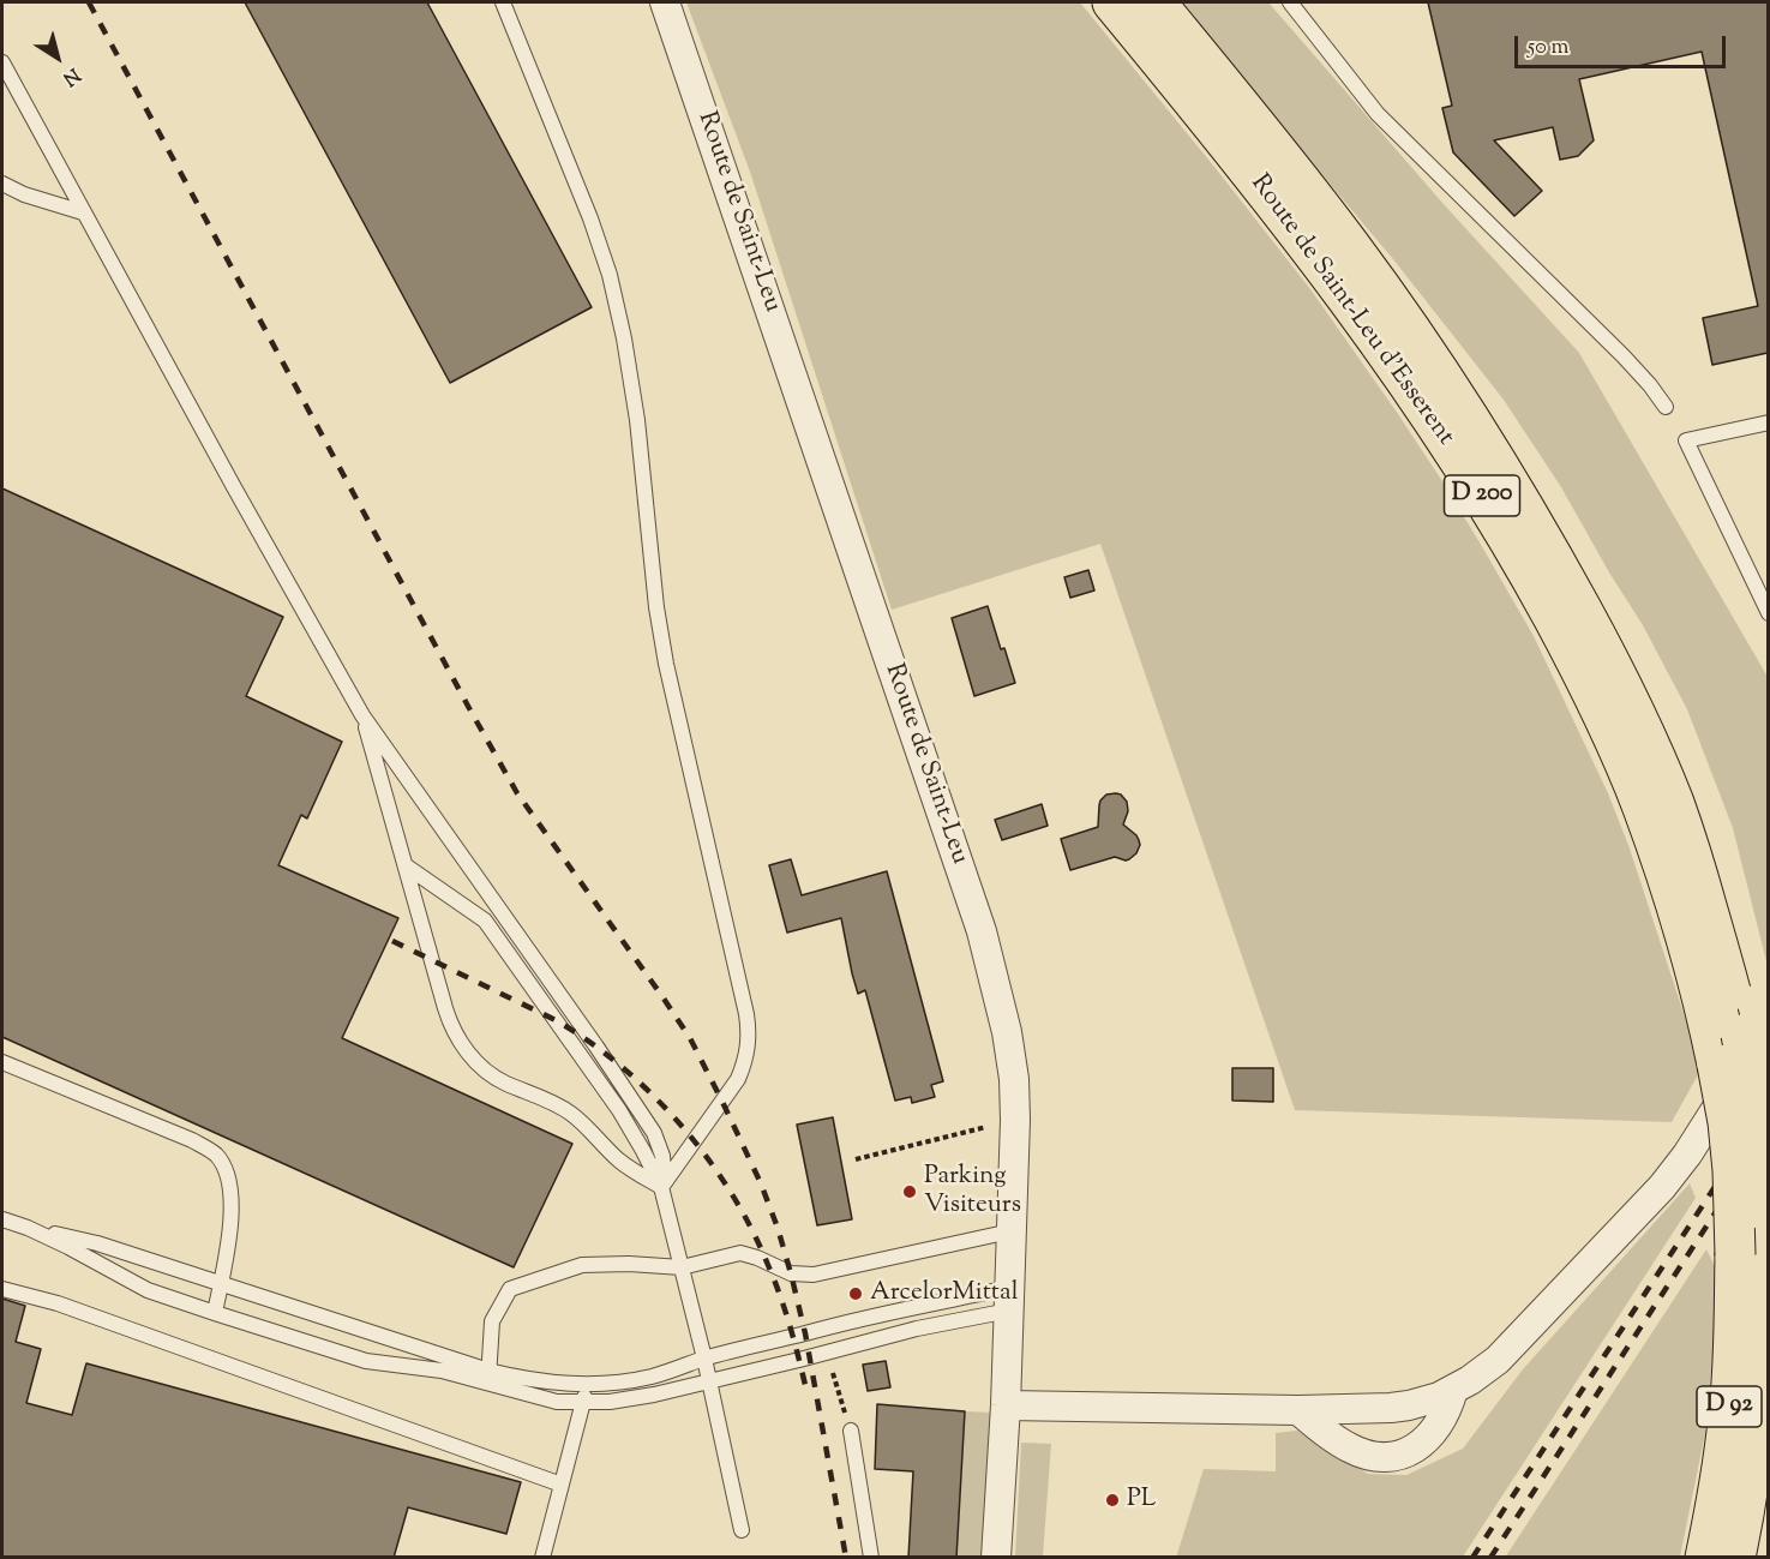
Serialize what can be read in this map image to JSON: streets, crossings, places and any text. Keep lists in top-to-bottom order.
{
  "streets": {
    "main road": ["Route de Saint-Leu d'Esserent", "D 200", "D 92"],
    "street": ["Route de Saint-Leu"]
  },
  "crossings": [
    ["Route de Saint-Leu d'Esserent", "D 200"]
  ],
  "places": ["Parking Visiteurs", "ArcelorMittal", "PL"],
  "scale_bar": "50 m",
  "north": "bottom right"
}
